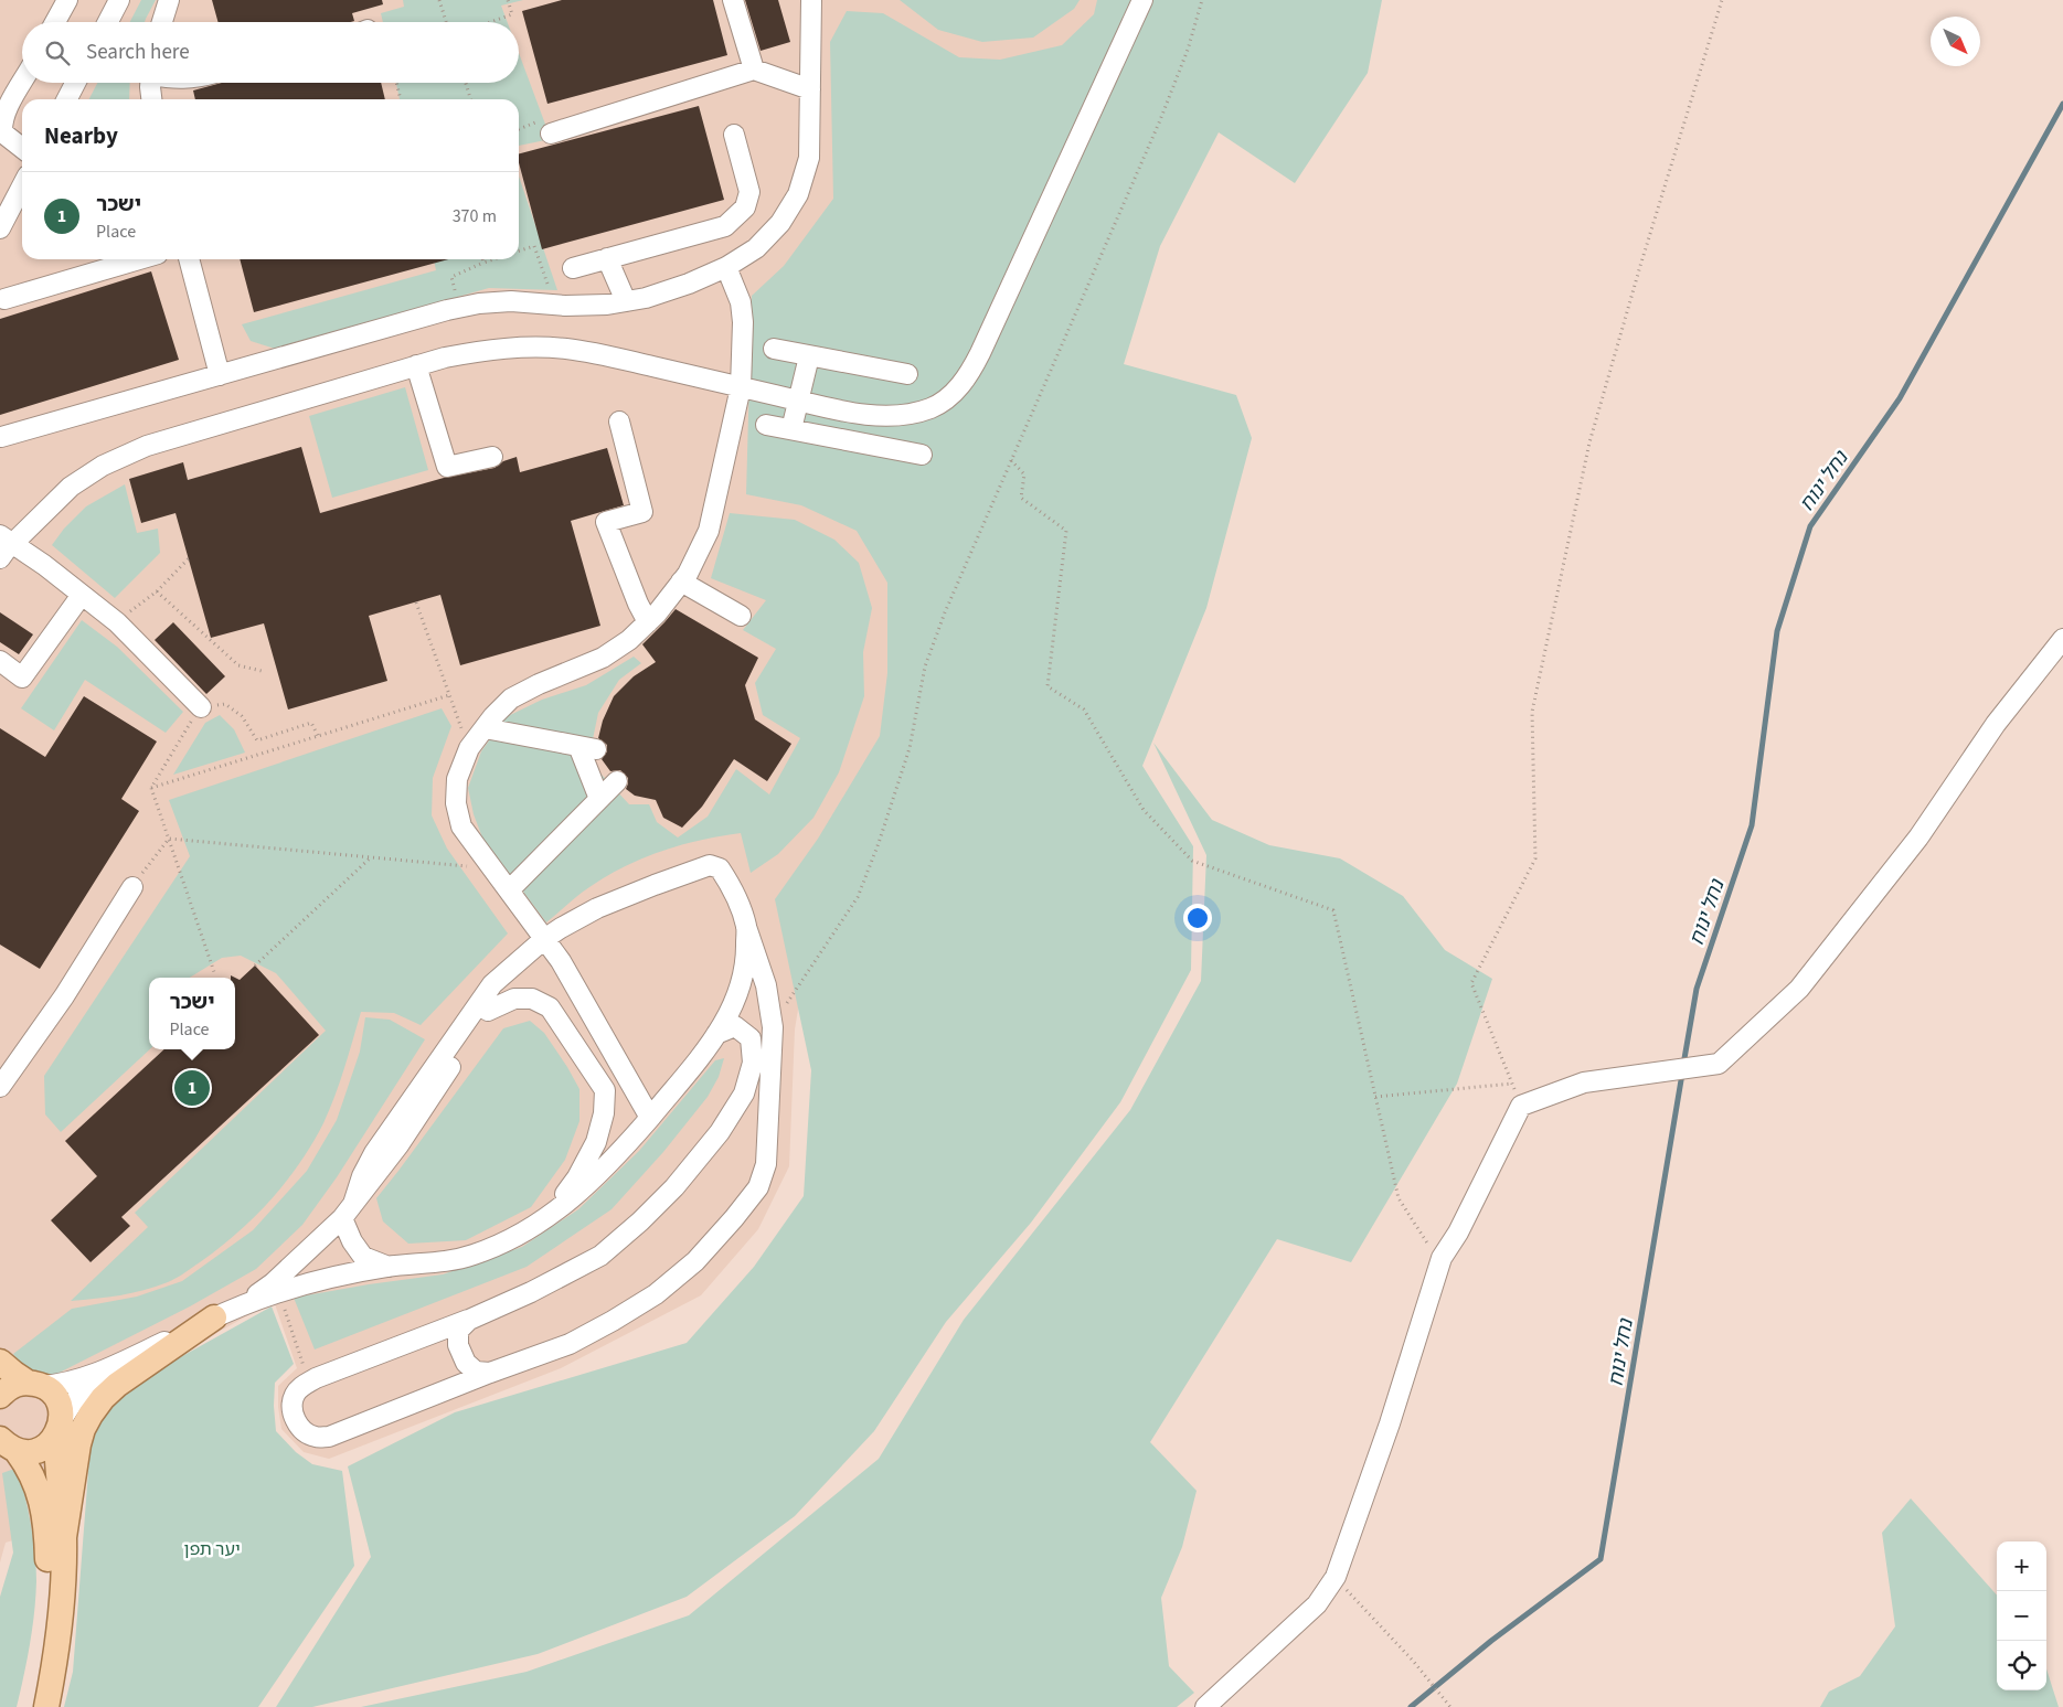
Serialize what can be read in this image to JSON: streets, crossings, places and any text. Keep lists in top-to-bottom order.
{
  "water": ["נחל ינוח"],
  "parks": ["יער תפן"],
  "north": "bottom right",
  "page": {
    "search": "Search here",
    "heading": "Nearby",
    "list": [
      {
        "mark": "1",
        "name": "ישכר",
        "note": "Place",
        "value": "370 m"
      }
    ],
    "popup": ["ישכר", "Place"],
    "pins": "1",
    "map_buttons": ["+", "−"]
  }
}
